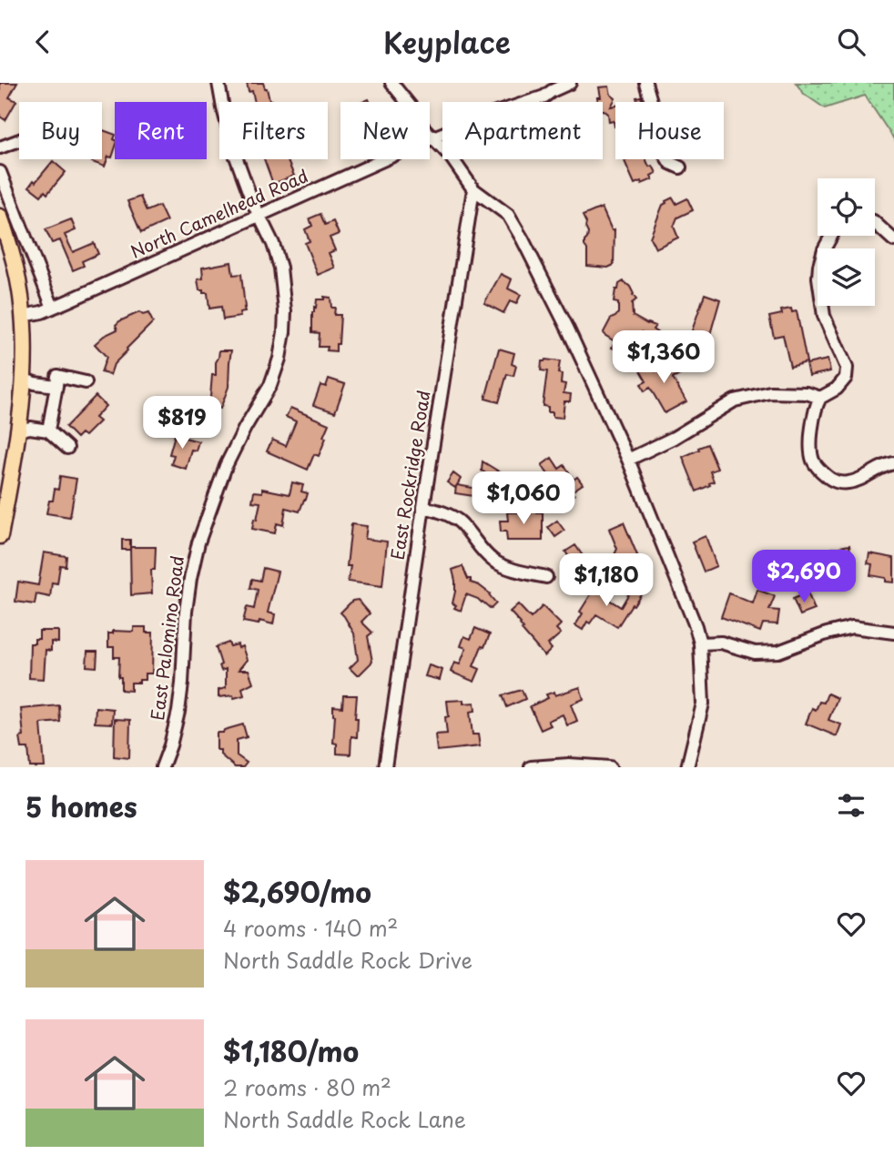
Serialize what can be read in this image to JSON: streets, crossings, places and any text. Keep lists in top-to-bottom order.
{
  "streets": {
    "street": ["North Camelhead Road", "East Rockridge Road", "East Palomino Road"]
  },
  "crossings": [
    ["North Camelhead Road", "East Palomino Road"]
  ],
  "page": {
    "header": "Keyplace",
    "chip": [
      "Buy",
      "Rent",
      "Filters",
      "New",
      "Apartment",
      "House"
    ],
    "price": [
      "$1,360",
      "$819",
      "$1,060",
      "$2,690",
      "$1,180"
    ],
    "heading": "5 homes",
    "list": [
      {
        "name": "$2,690/mo",
        "note": "4 rooms · 140 m² · North Saddle Rock Drive"
      },
      {
        "name": "$1,180/mo",
        "note": "2 rooms · 80 m² · North Saddle Rock Lane"
      }
    ]
  }
}
